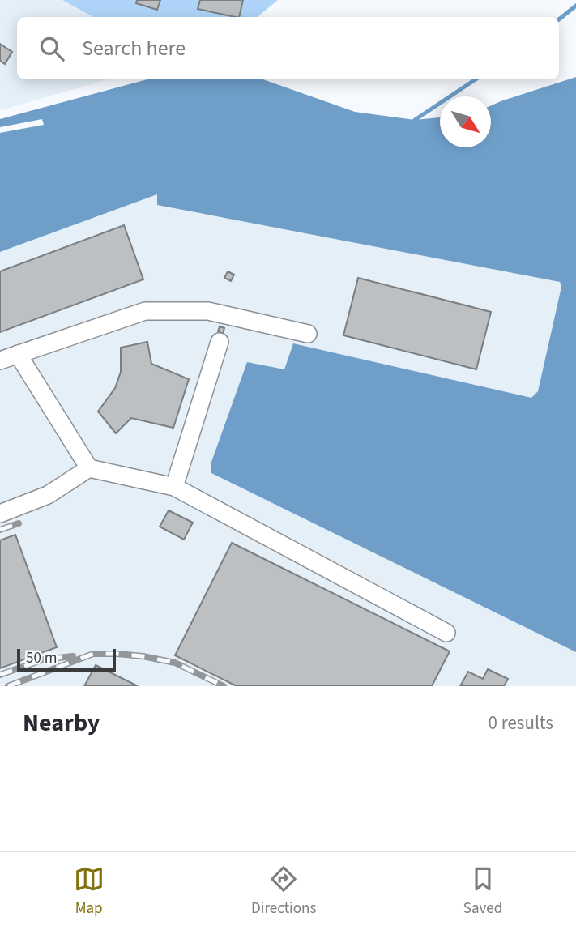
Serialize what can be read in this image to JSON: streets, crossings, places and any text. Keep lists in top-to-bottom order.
{
  "scale_bar": "50 m",
  "north": "bottom right",
  "page": {
    "search": "Search here",
    "scale": "50 m",
    "heading": ["Nearby", "0 results"],
    "nav": ["Map", "Directions", "Saved"]
  }
}
